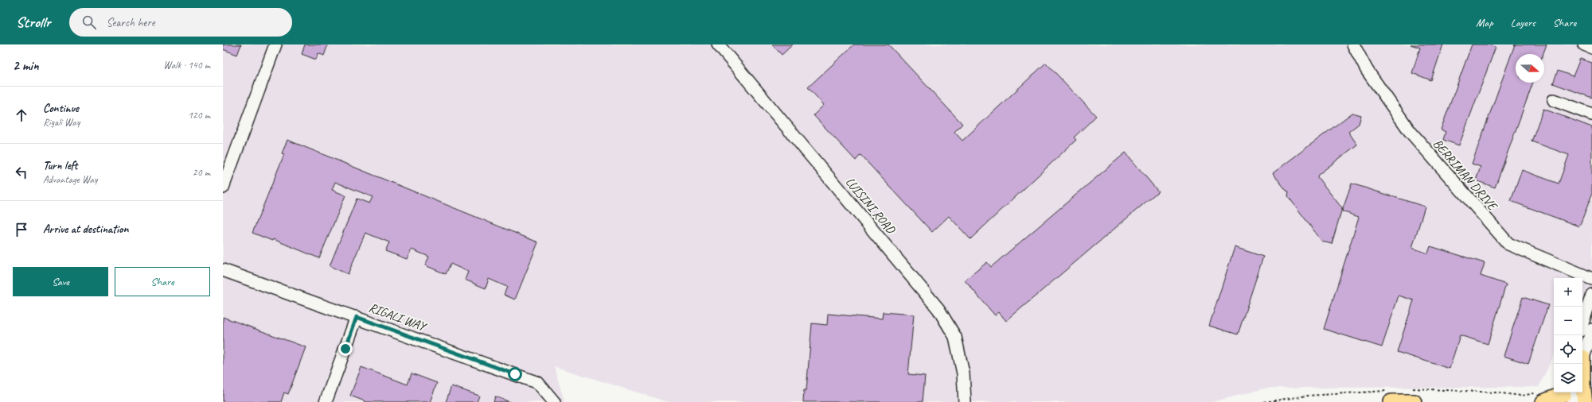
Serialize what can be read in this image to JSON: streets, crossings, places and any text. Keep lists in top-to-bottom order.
{
  "streets": {
    "street": ["BERRIMAN DRIVE", "LUISINI ROAD", "RIGALI WAY"]
  },
  "north": "right",
  "page": {
    "header": "Strollr",
    "search": "Search here",
    "nav": ["Map", "Layers", "Share"],
    "heading": ["2 min", "Walk · 140 m"],
    "list": [
      ["Continue", "Rigali Way", "120 m"],
      ["Turn left", "Advantage Way", "20 m"],
      "Arrive at destination"
    ],
    "buttons": ["Save", "Share"],
    "map_buttons": ["+", "−"]
  }
}
